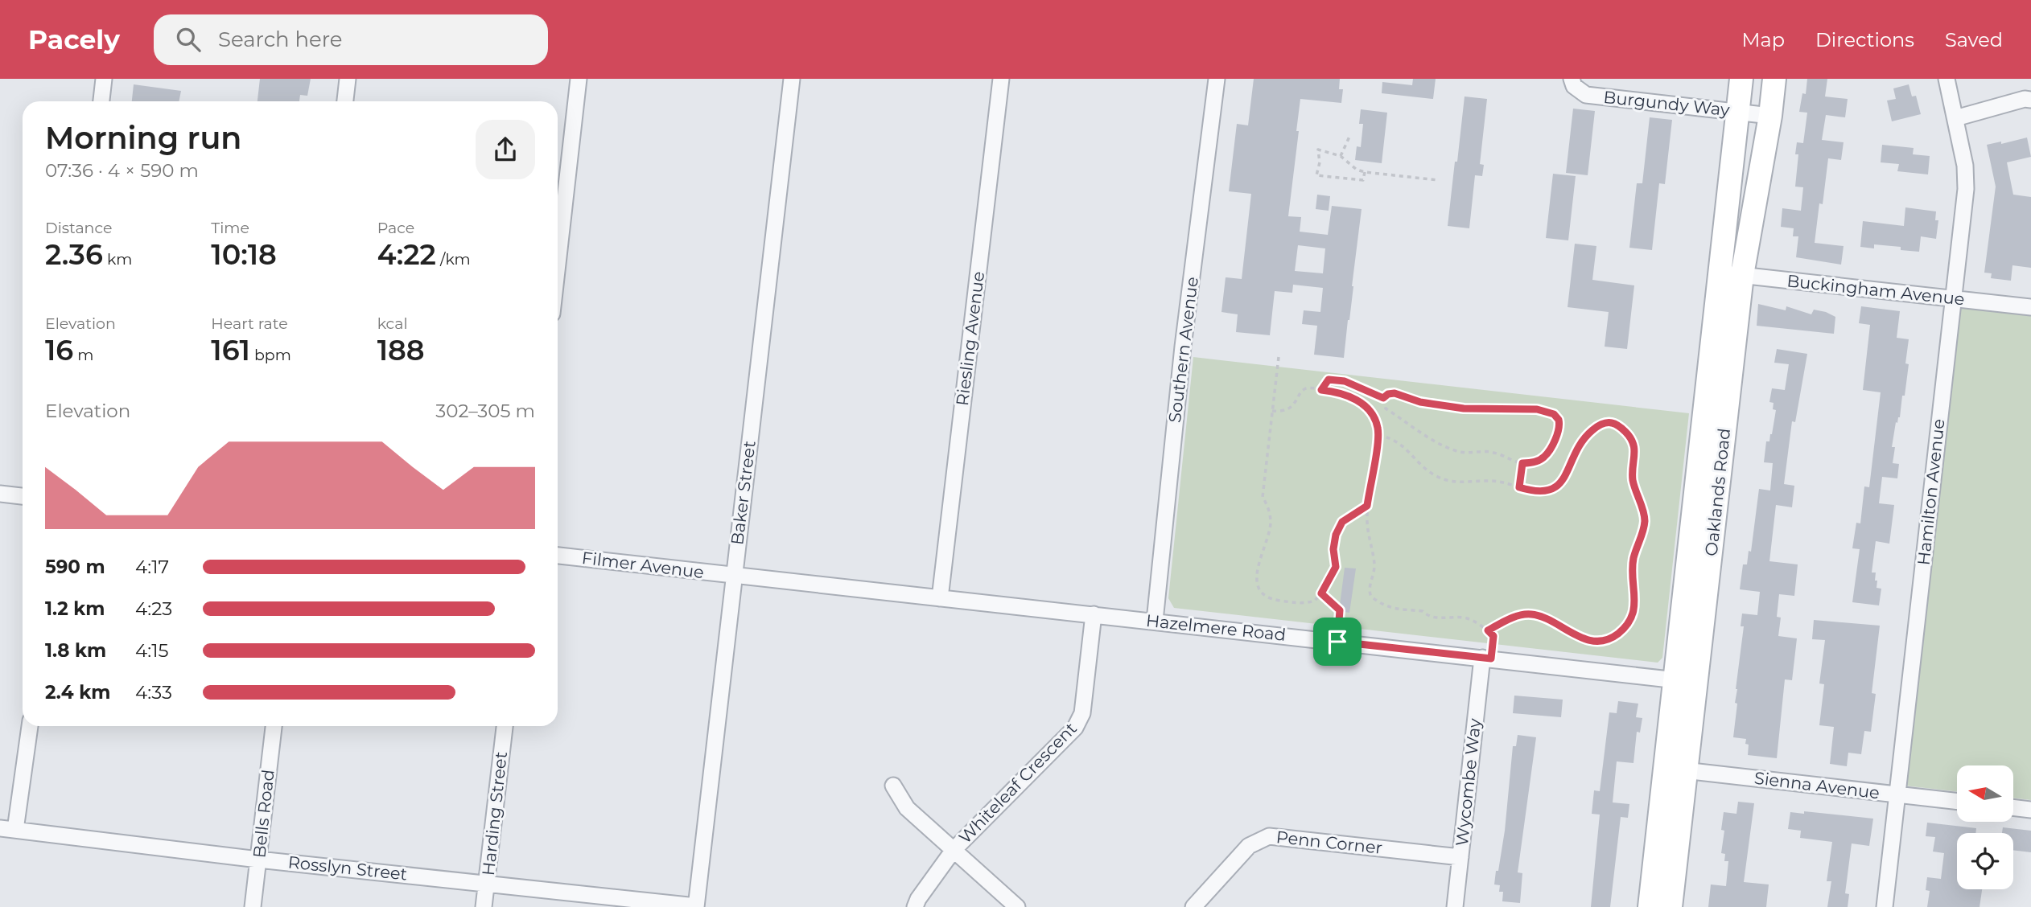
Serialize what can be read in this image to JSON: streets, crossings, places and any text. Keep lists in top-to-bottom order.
{
  "streets": {
    "main road": ["Oaklands Road"],
    "street": [
      "Burgundy Way",
      "Buckingham Avenue",
      "Riesling Avenue",
      "Southern Avenue",
      "Hamilton Avenue",
      "Baker Street",
      "Filmer Avenue",
      "Hazelmere Road",
      "Wycombe Way",
      "Whiteleaf Crescent",
      "Sienna Avenue",
      "Bells Road",
      "Harding Street",
      "Penn Corner",
      "Rosslyn Street"
    ]
  },
  "crossings": [
    ["Burgundy Way", "Oaklands Road"],
    ["Buckingham Avenue", "Oaklands Road"],
    ["Buckingham Avenue", "Hamilton Avenue"],
    ["Riesling Avenue", "Hazelmere Road"],
    ["Southern Avenue", "Hazelmere Road"],
    ["Oaklands Road", "Hazelmere Road"],
    ["Oaklands Road", "Sienna Avenue"],
    ["Hamilton Avenue", "Sienna Avenue"],
    ["Baker Street", "Filmer Avenue"],
    ["Baker Street", "Hazelmere Road"],
    ["Baker Street", "Rosslyn Street"],
    ["Filmer Avenue", "Hazelmere Road"],
    ["Hazelmere Road", "Wycombe Way"],
    ["Hazelmere Road", "Whiteleaf Crescent"],
    ["Wycombe Way", "Penn Corner"],
    ["Bells Road", "Rosslyn Street"],
    ["Harding Street", "Rosslyn Street"]
  ],
  "north": "left",
  "page": {
    "header": "Pacely",
    "search": "Search here",
    "nav": ["Map", "Directions", "Saved"],
    "heading": ["Morning run", "07:36 · 4 × 590 m"],
    "stats": [
      ["Distance", "2.36 km"],
      ["Time", "10:18"],
      ["Pace", "4:22 /km"],
      ["Elevation", "16 m"],
      ["Heart rate", "161 bpm"],
      ["kcal", "188"]
    ],
    "chart": ["Elevation", "302–305 m"],
    "list": [
      {
        "name": "590 m",
        "note": "4:17"
      },
      {
        "name": "1.2 km",
        "note": "4:23"
      },
      {
        "name": "1.8 km",
        "note": "4:15"
      },
      {
        "name": "2.4 km",
        "note": "4:33"
      }
    ]
  }
}
